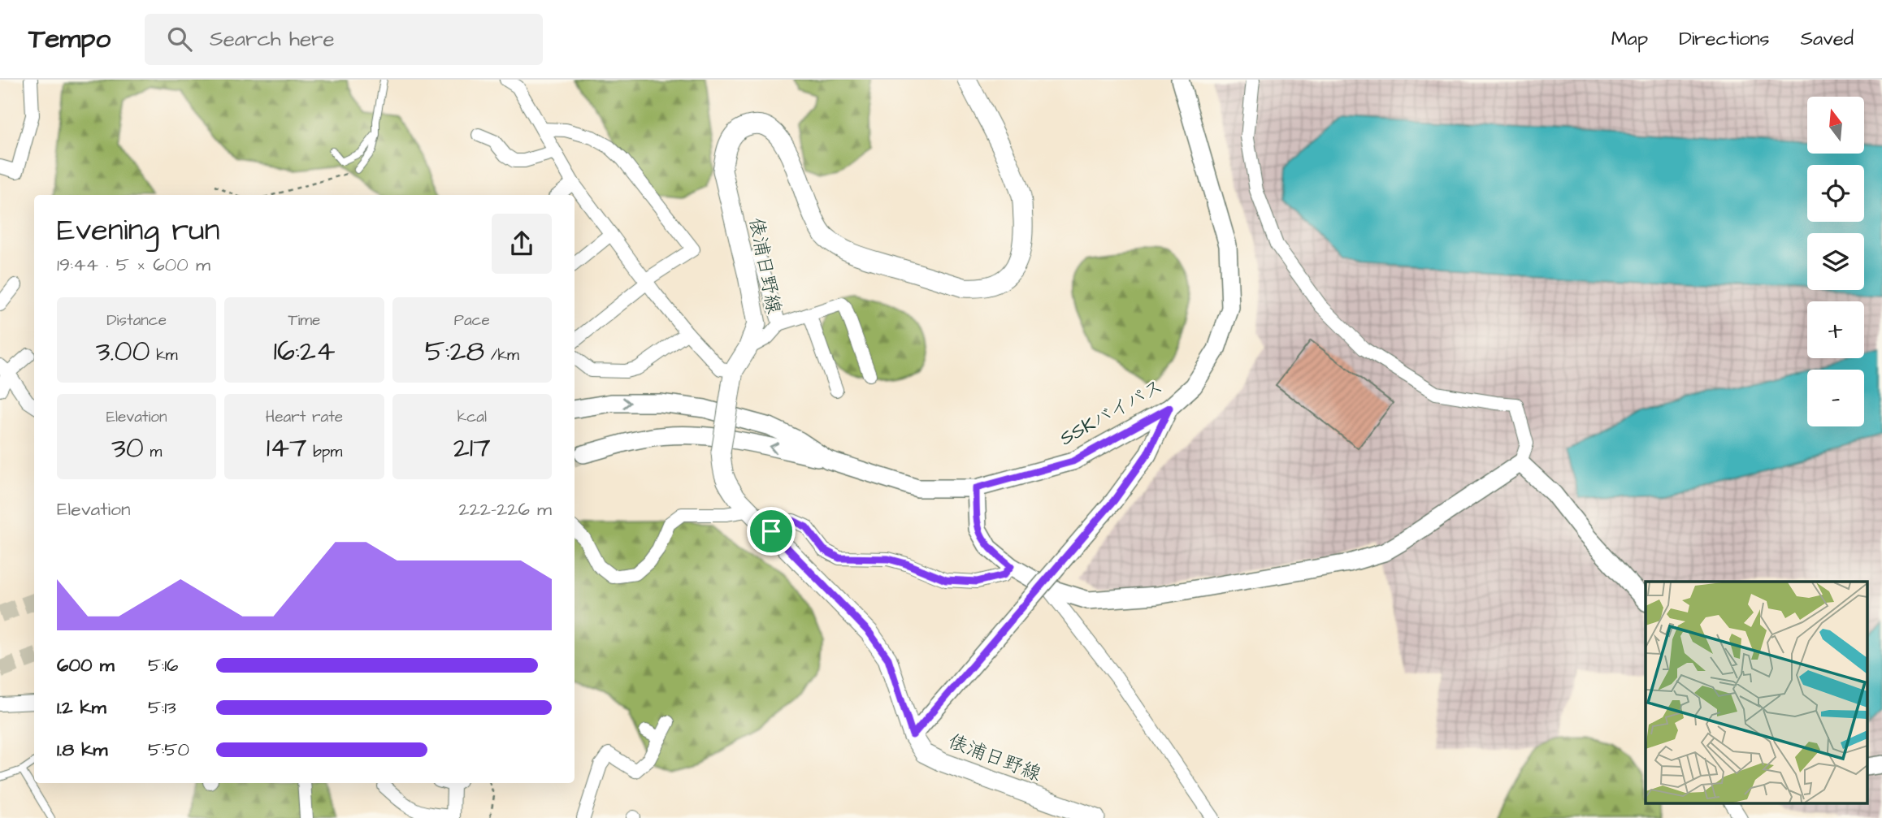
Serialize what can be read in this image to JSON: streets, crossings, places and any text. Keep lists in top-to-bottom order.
{
  "streets": {
    "main road": ["俵浦日野線"],
    "street": ["SSKバイパス"]
  },
  "north": "top",
  "page": {
    "header": "Tempo",
    "search": "Search here",
    "nav": ["Map", "Directions", "Saved"],
    "map_buttons": ["+", "−"],
    "heading": ["Evening run", "19:44 · 5 × 600 m"],
    "stats": [
      ["Distance", "3.00 km"],
      ["Time", "16:24"],
      ["Pace", "5:28 /km"],
      ["Elevation", "30 m"],
      ["Heart rate", "147 bpm"],
      ["kcal", "217"]
    ],
    "chart": ["Elevation", "222–226 m"],
    "list": [
      {
        "name": "600 m",
        "note": "5:16"
      },
      {
        "name": "1.2 km",
        "note": "5:13"
      },
      {
        "name": "1.8 km",
        "note": "5:50"
      }
    ]
  }
}
